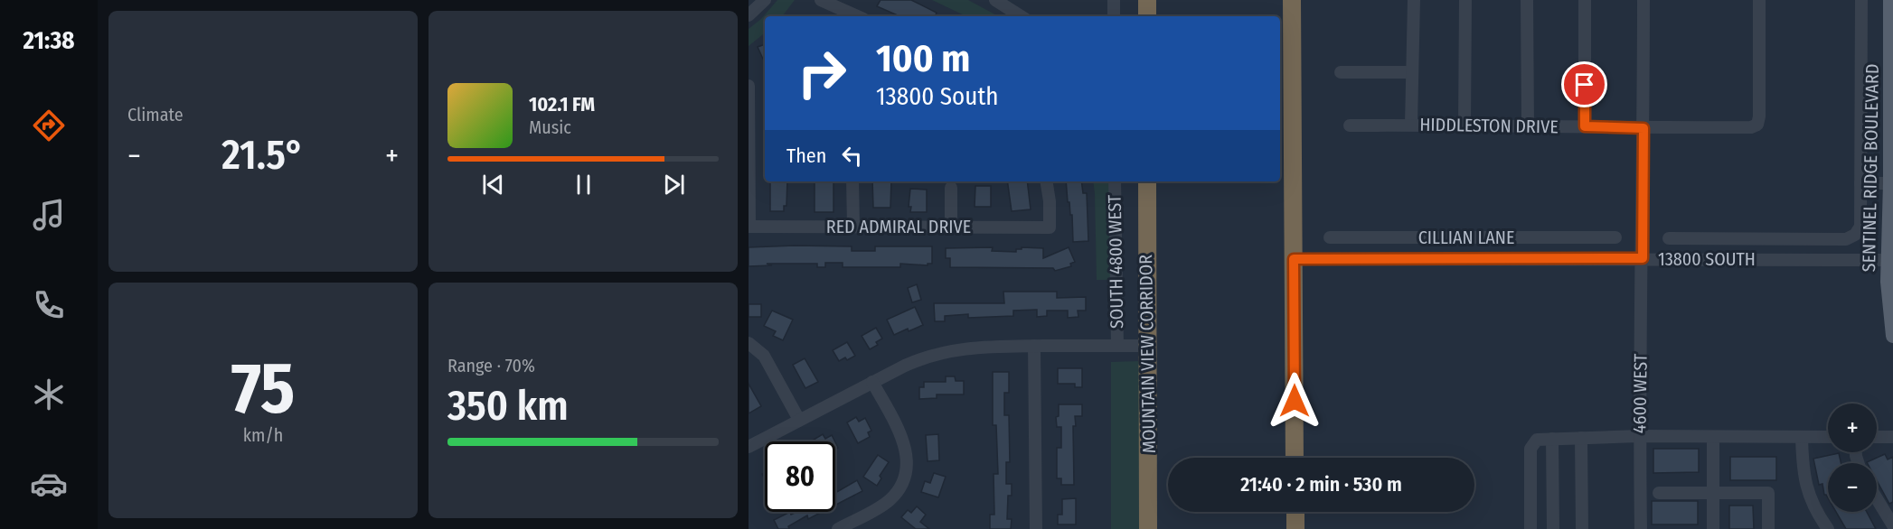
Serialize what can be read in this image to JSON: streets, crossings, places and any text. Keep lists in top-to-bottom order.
{
  "streets": {
    "highway": ["MOUNTAIN VIEW CORRIDOR"],
    "main road": ["SENTINEL RIDGE BOULEVARD"],
    "street": [
      "HIDDLESTON DRIVE",
      "RED ADMIRAL DRIVE",
      "CILLIAN LANE",
      "13800 SOUTH",
      "SOUTH 4800 WEST",
      "4600 WEST"
    ]
  },
  "crossings": [
    ["HIDDLESTON DRIVE", "4600 WEST"],
    ["SENTINEL RIDGE BOULEVARD", "13800 SOUTH"],
    ["13800 SOUTH", "4600 WEST"]
  ],
  "page": {
    "tabs": "21:38",
    "tile": [
      "Climate",
      ["75", "km/h"],
      ["Range · 70%", "350 km"]
    ],
    "turn": ["100 m", "13800 South"],
    "song": ["102.1 FM", "Music"],
    "then": "Then",
    "heat": ["−", "21.5°", "+"],
    "map_buttons": ["+", "−"],
    "limit": "80",
    "trip": "21:40 · 2 min · 530 m"
  }
}
